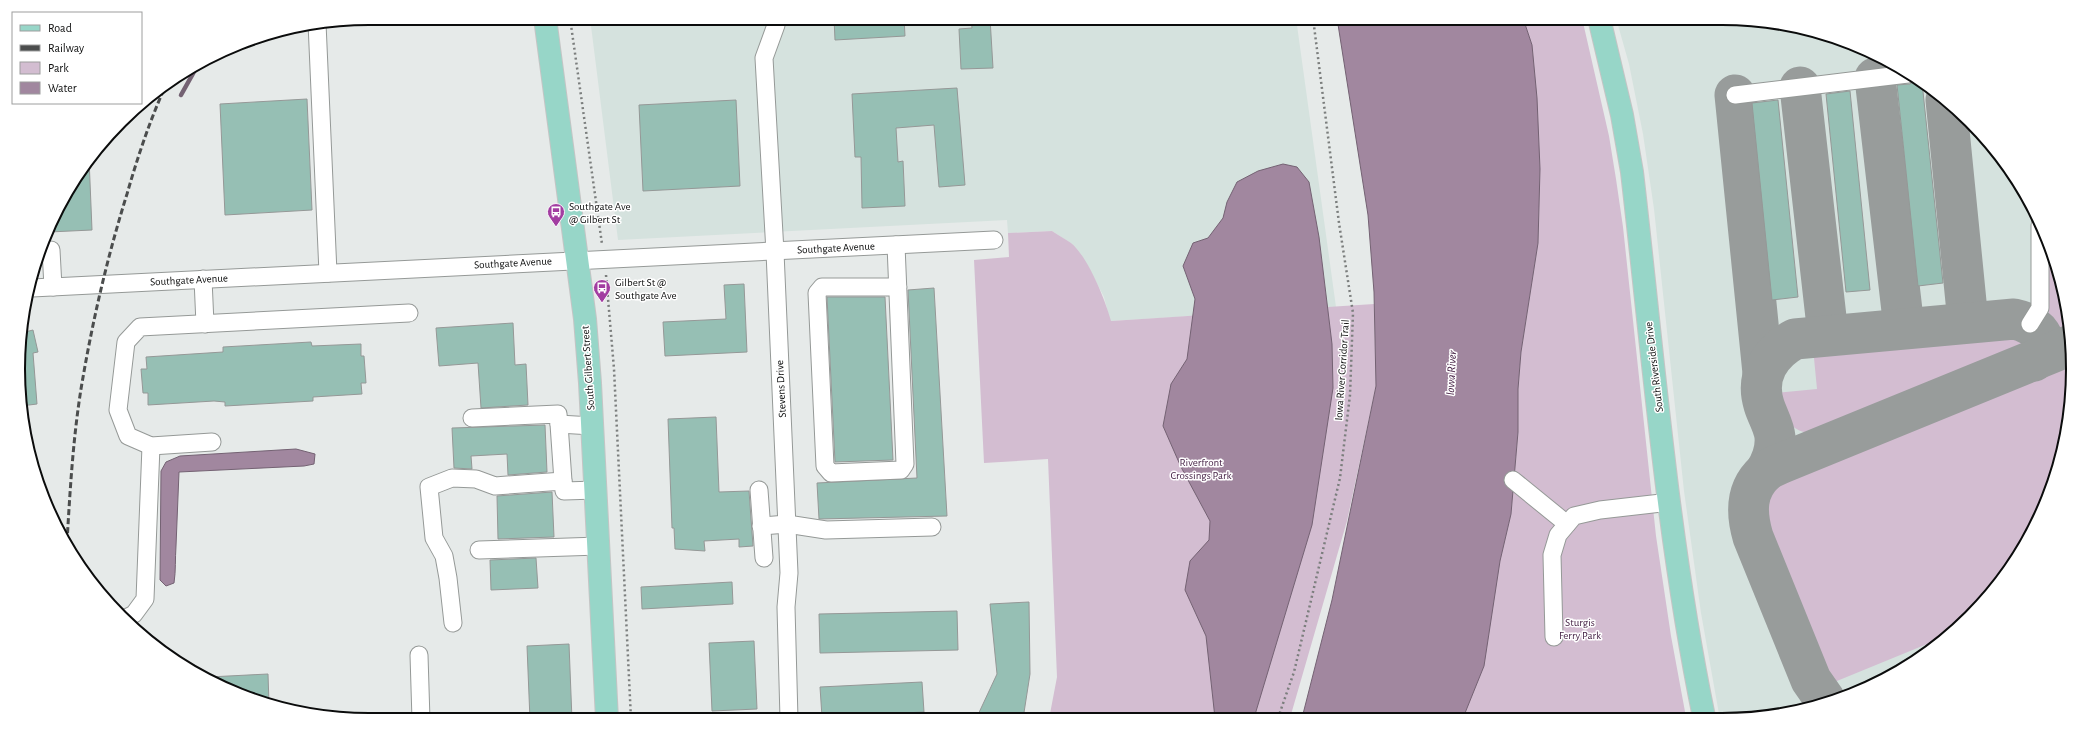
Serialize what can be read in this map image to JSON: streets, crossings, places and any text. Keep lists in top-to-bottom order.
{
  "streets": {
    "main road": ["South Riverside Drive", "South Gilbert Street"],
    "street": ["Southgate Avenue", "Stevens Drive"],
    "path": ["Iowa River Corridor Trail"]
  },
  "crossings": [
    ["Southgate Avenue", "South Gilbert Street"],
    ["Southgate Avenue", "Stevens Drive"]
  ],
  "water": ["Iowa River"],
  "parks": ["Riverfront Crossings Park", "Sturgis Ferry Park"],
  "places": {
    "bus stop": ["Southgate Ave @ Gilbert St", "Gilbert St @ Southgate Ave"]
  },
  "legend": [
    "Road",
    "Railway",
    "Park",
    "Water"
  ]
}
